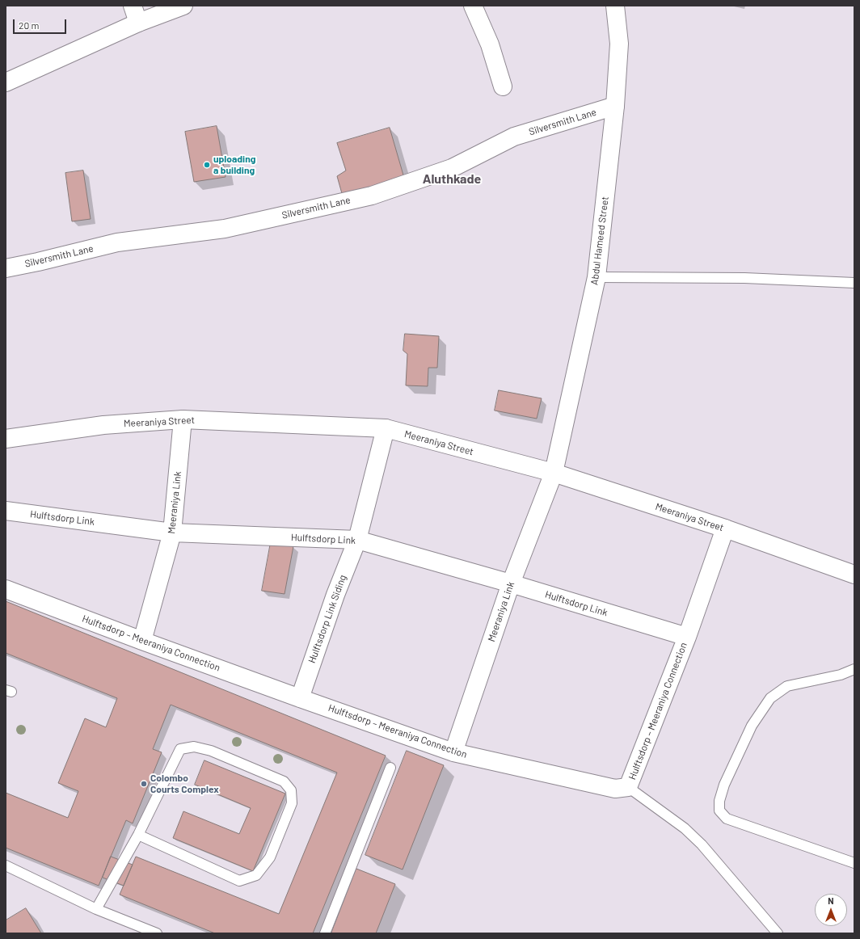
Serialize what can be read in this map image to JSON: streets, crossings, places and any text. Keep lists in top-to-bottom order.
{
  "streets": {
    "street": [
      "Silversmith Lane",
      "Abdul Hameed Street",
      "Meeraniya Street",
      "Meeraniya Link",
      "Hulftsdorp Link",
      "Hulftsdorp Link Siding",
      "Hulftsdorp – Meeraniya Connection"
    ]
  },
  "crossings": [
    ["Silversmith Lane", "Abdul Hameed Street"],
    ["Abdul Hameed Street", "Meeraniya Street"],
    ["Abdul Hameed Street", "Meeraniya Link"],
    ["Meeraniya Street", "Meeraniya Link"],
    ["Meeraniya Street", "Hulftsdorp Link Siding"],
    ["Meeraniya Street", "Hulftsdorp – Meeraniya Connection"],
    ["Meeraniya Link", "Hulftsdorp Link"],
    ["Meeraniya Link", "Hulftsdorp – Meeraniya Connection"],
    ["Hulftsdorp Link", "Hulftsdorp Link Siding"],
    ["Hulftsdorp Link", "Hulftsdorp – Meeraniya Connection"],
    ["Hulftsdorp Link Siding", "Hulftsdorp – Meeraniya Connection"]
  ],
  "districts": ["Aluthkade"],
  "places": ["uploading a building", "Colombo Courts Complex"],
  "scale_bar": "20 m",
  "north": "top"
}
